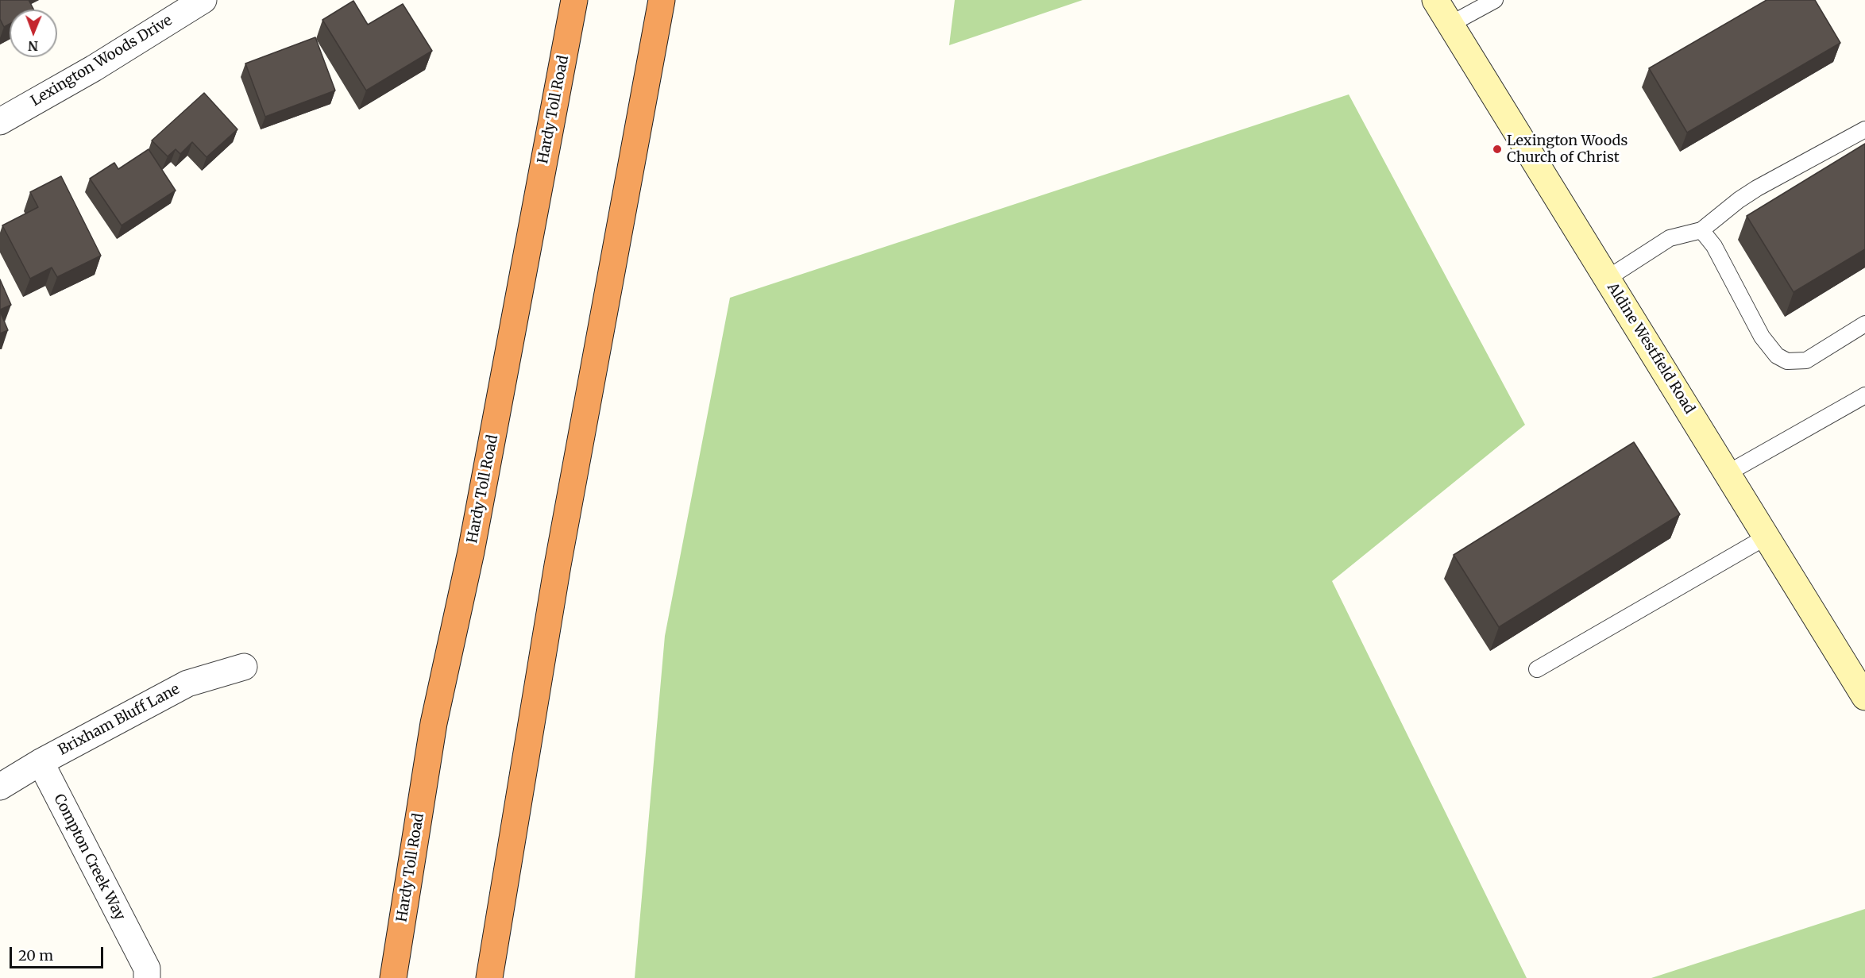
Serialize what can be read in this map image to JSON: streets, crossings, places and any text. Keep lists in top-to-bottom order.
{
  "streets": {
    "highway": ["Hardy Toll Road"],
    "main road": ["Aldine Westfield Road"],
    "street": ["Lexington Woods Drive", "Brixham Bluff Lane", "Compton Creek Way"]
  },
  "crossings": [
    ["Brixham Bluff Lane", "Compton Creek Way"]
  ],
  "places": ["Lexington Woods Church of Christ"],
  "scale_bar": "20 m",
  "north": "bottom"
}
